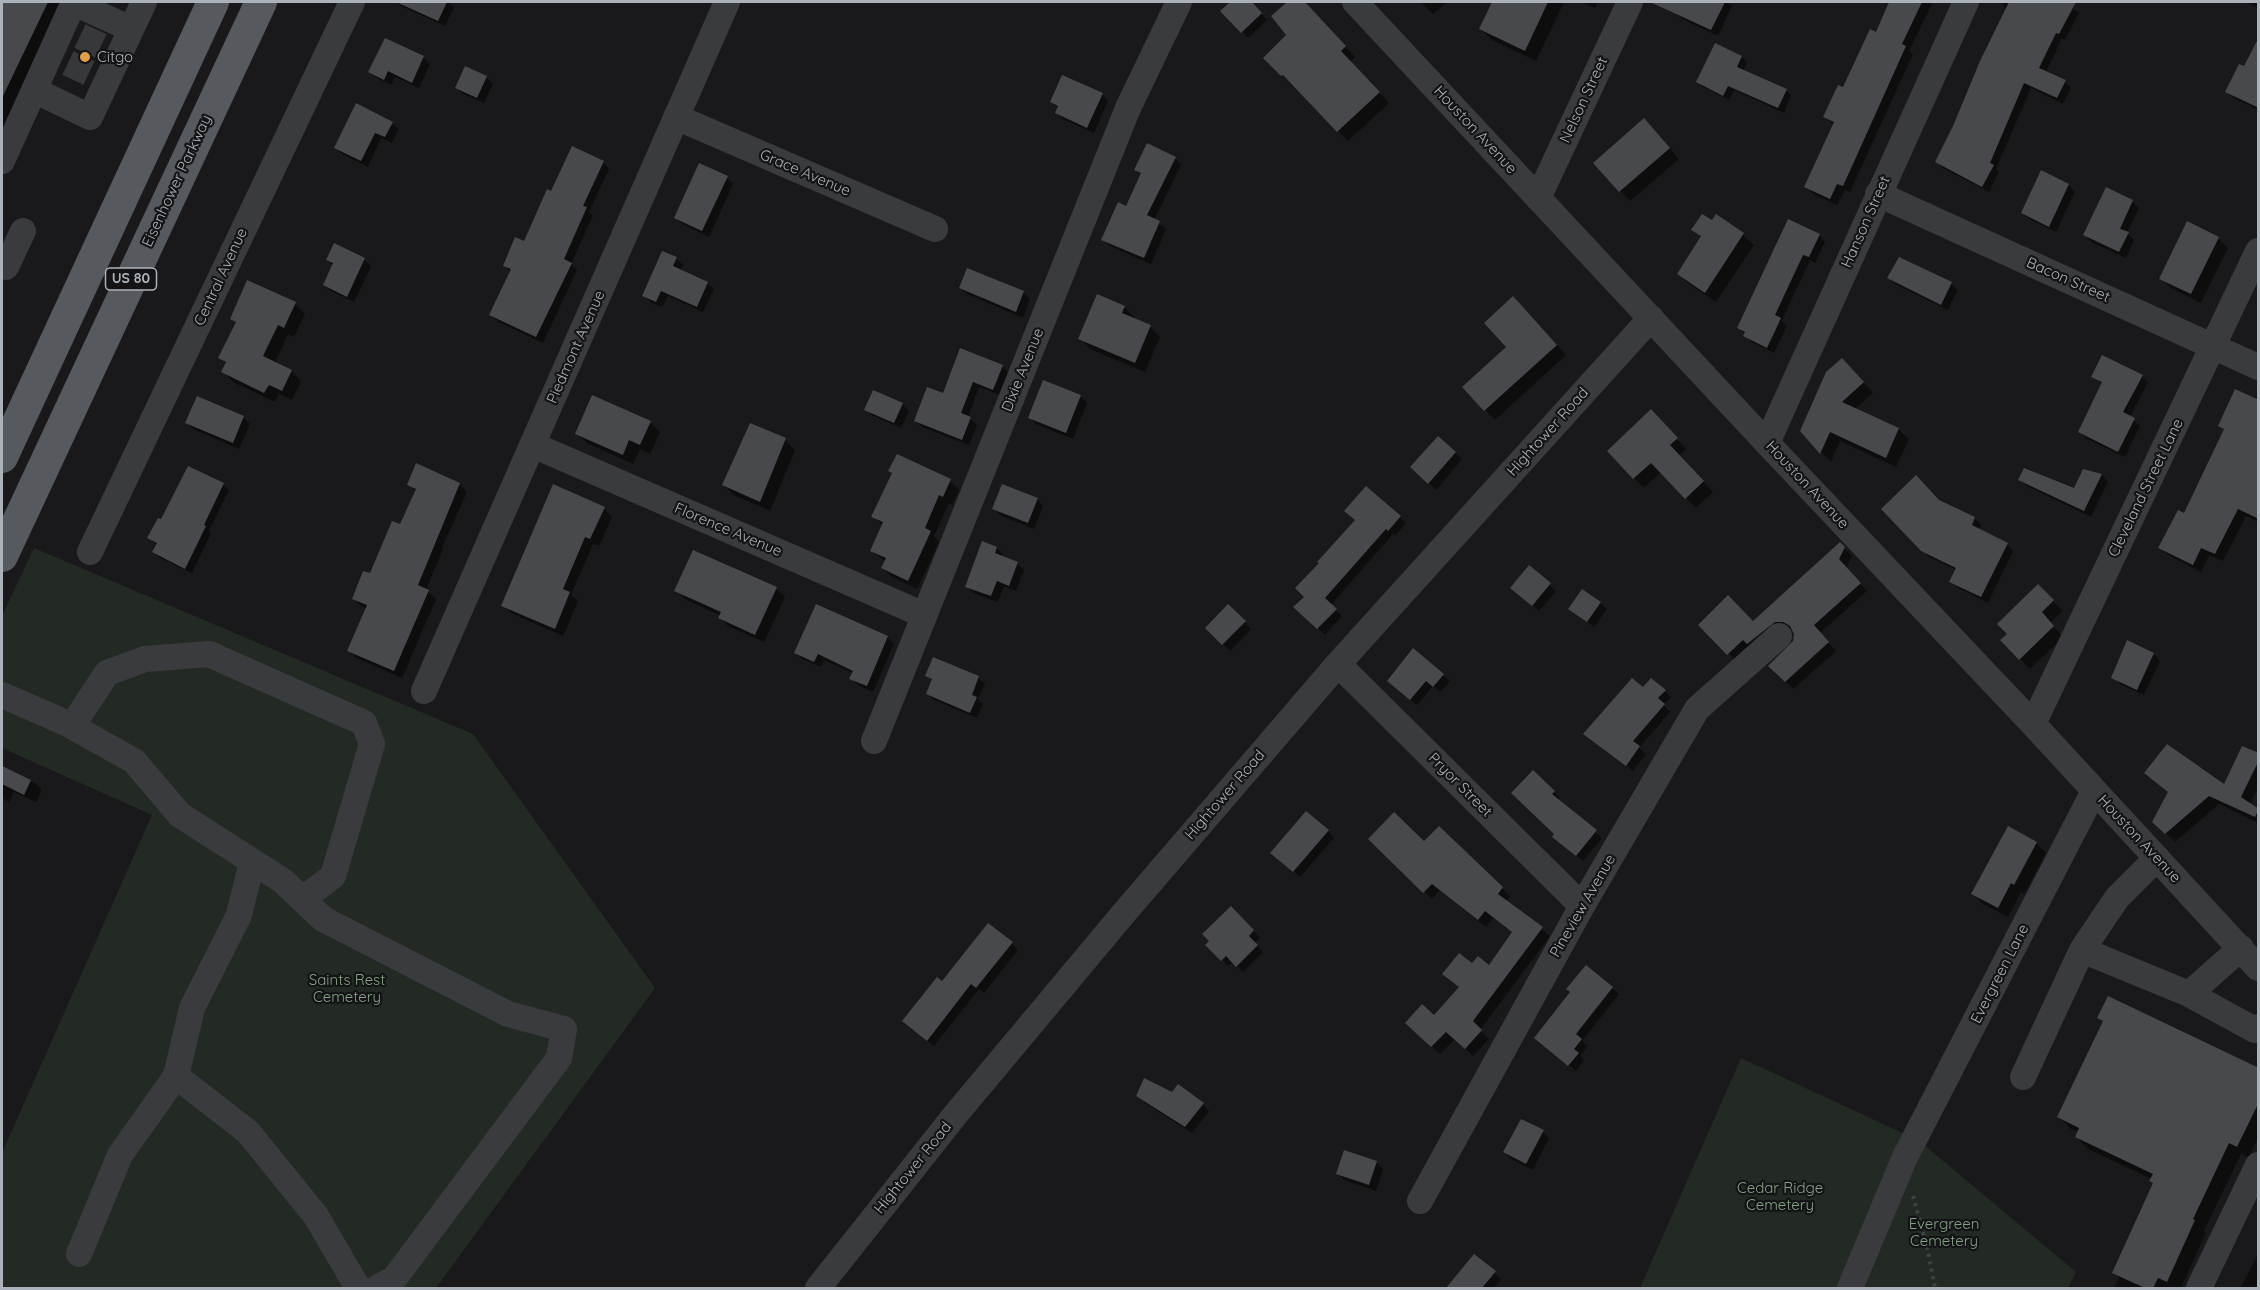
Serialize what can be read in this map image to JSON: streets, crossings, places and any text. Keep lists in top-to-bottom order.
{
  "streets": {
    "main road": ["Eisenhower Parkway", "US 80"],
    "street": [
      "Nelson Street",
      "Houston Avenue",
      "Grace Avenue",
      "Hanson Street",
      "Central Avenue",
      "Bacon Street",
      "Piedmont Avenue",
      "Dixie Avenue",
      "Hightower Road",
      "Cleveland Street Lane",
      "Florence Avenue",
      "Pryor Street",
      "Pineview Avenue",
      "Evergreen Lane"
    ]
  },
  "crossings": [
    ["Nelson Street", "Houston Avenue"],
    ["Houston Avenue", "Hanson Street"],
    ["Houston Avenue", "Hightower Road"],
    ["Houston Avenue", "Cleveland Street Lane"],
    ["Houston Avenue", "Evergreen Lane"],
    ["Grace Avenue", "Piedmont Avenue"],
    ["Hanson Street", "Bacon Street"],
    ["Bacon Street", "Cleveland Street Lane"],
    ["Piedmont Avenue", "Florence Avenue"],
    ["Dixie Avenue", "Florence Avenue"],
    ["Hightower Road", "Pryor Street"],
    ["Pryor Street", "Pineview Avenue"]
  ],
  "parks": ["Saints Rest Cemetery", "Cedar Ridge Cemetery", "Evergreen Cemetery"],
  "places": ["Citgo"]
}
